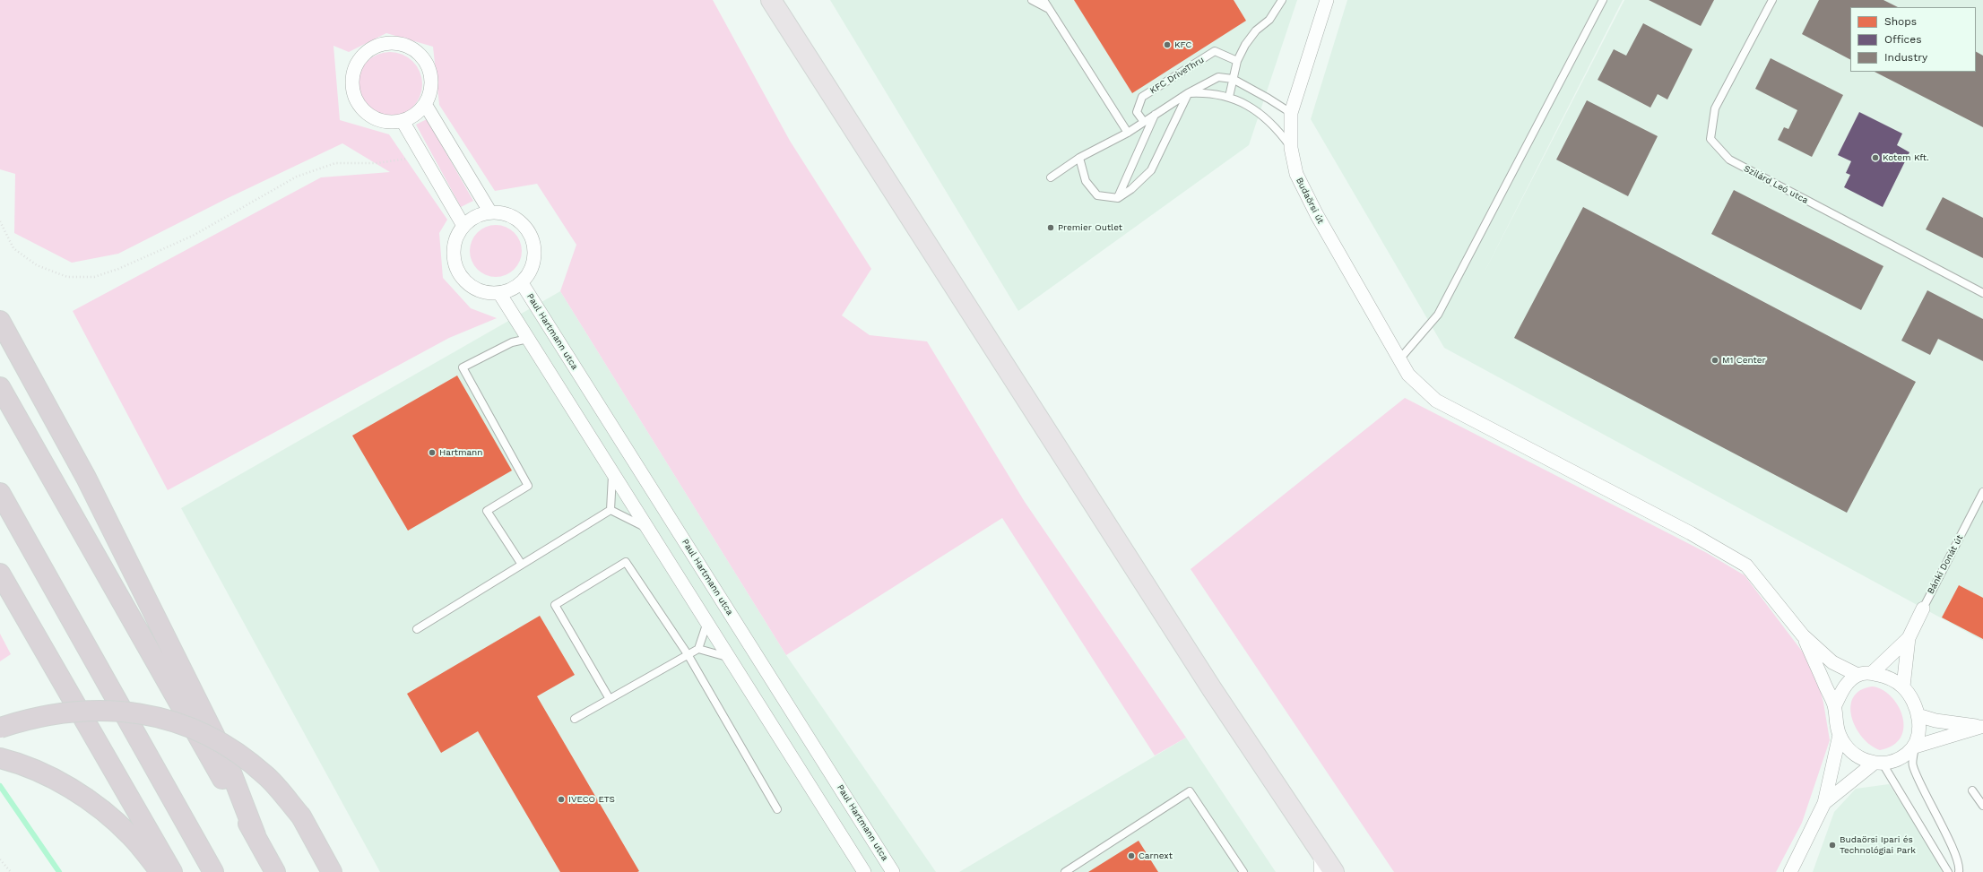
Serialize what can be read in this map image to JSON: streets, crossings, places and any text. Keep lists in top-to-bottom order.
{
  "streets": {
    "street": ["Budaörsi út", "Paul Hartmann utca", "Bánki Donát út"],
    "lane": ["KFC DriveThru", "Szilárd Leó utca"]
  },
  "places": [
    "KFC",
    "Kotem Kft.",
    "Premier Outlet",
    "M1 Center",
    "Hartmann",
    "IVECO ETS",
    "Budaörsi Ipari és Technológiai Park",
    "Carnext"
  ],
  "legend": ["Shops", "Offices", "Industry"]
}
